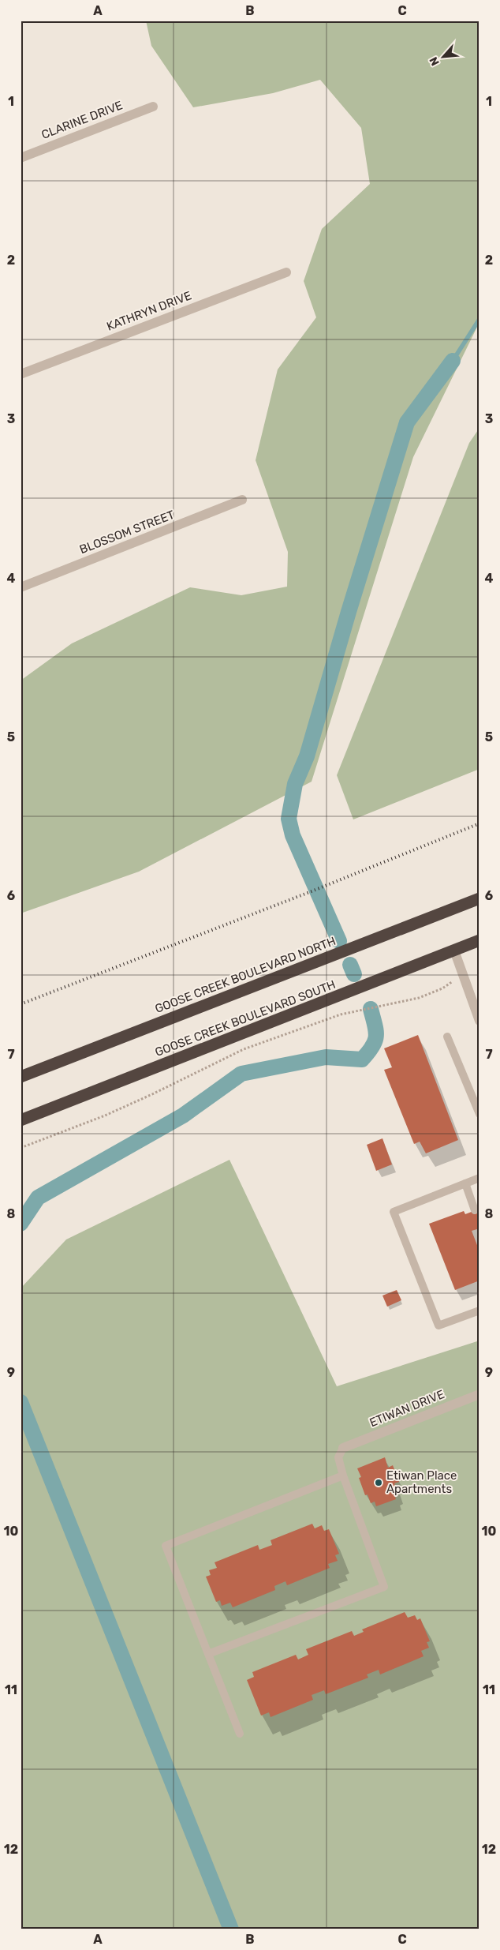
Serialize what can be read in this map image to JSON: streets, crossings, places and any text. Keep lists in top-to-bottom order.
{
  "streets": {
    "highway": ["GOOSE CREEK BOULEVARD NORTH", "GOOSE CREEK BOULEVARD SOUTH"],
    "street": [
      "CLARINE DRIVE",
      "KATHRYN DRIVE",
      "BLOSSOM STREET",
      "ETIWAN DRIVE"
    ]
  },
  "places": ["Etiwan Place Apartments"],
  "north": "bottom left",
  "grid": {
    "columns": ["A", "B", "C"],
    "rows": [
      "1",
      "2",
      "3",
      "4",
      "5",
      "6",
      "7",
      "8",
      "9",
      "10",
      "11",
      "12"
    ]
  }
}
